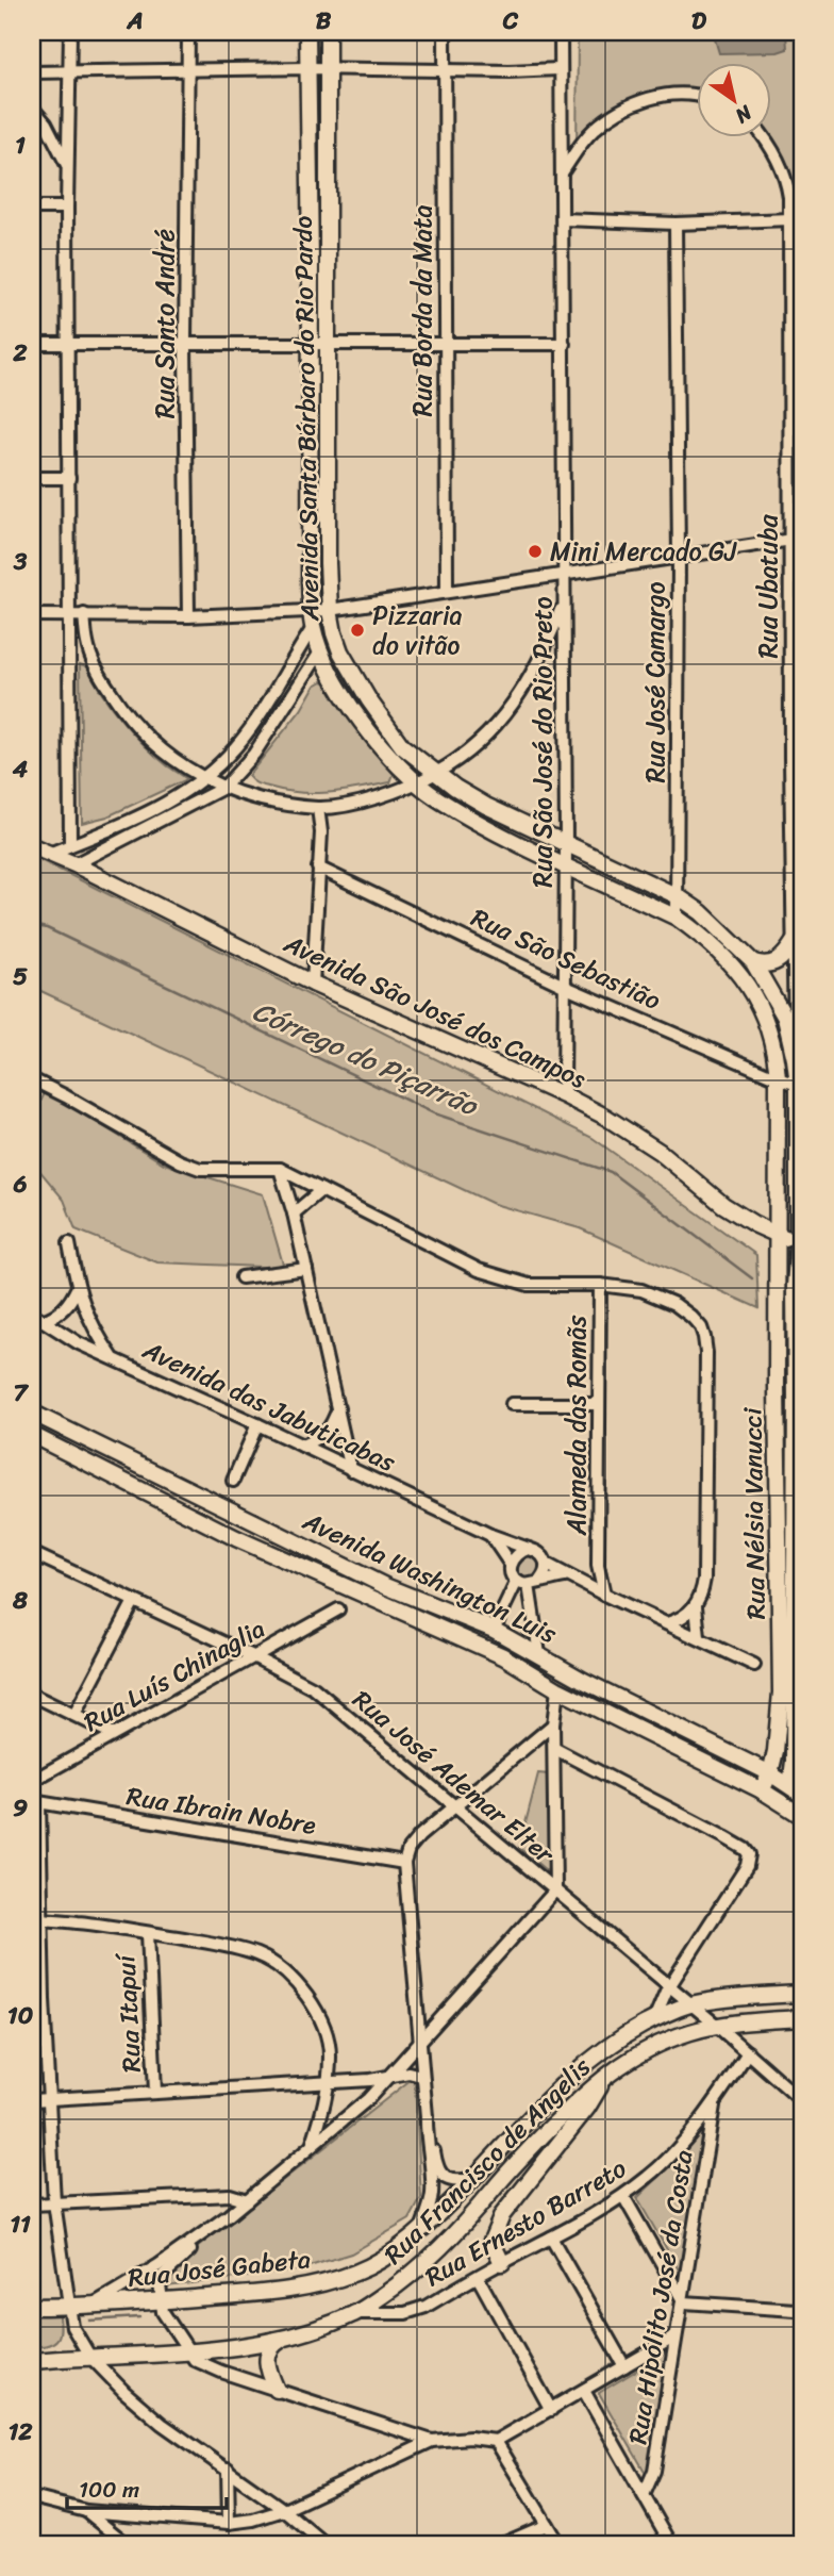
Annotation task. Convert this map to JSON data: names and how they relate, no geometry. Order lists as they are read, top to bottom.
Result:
{
  "streets": {
    "main road": [
      "Avenida Santa Bárbaro do Rio Pardo",
      "Avenida São José dos Campos",
      "Rua Nélsia Vanucci",
      "Avenida Washington Luis",
      "Rua Francisco de Angelis",
      "Rua José Gabeta"
    ],
    "street": [
      "Rua Borda da Mata",
      "Rua Santo André",
      "Rua Ubatuba",
      "Rua José Camargo",
      "Rua São José do Rio Preto",
      "Rua São Sebastião",
      "Avenida das Jabuticabas",
      "Alameda das Romãs",
      "Rua Luís Chinaglia",
      "Rua José Ademar Elter",
      "Rua Ibrain Nobre",
      "Rua Itapuí",
      "Rua Ernesto Barreto",
      "Rua Hipólito José da Costa"
    ]
  },
  "crossings": [
    ["Avenida Santa Bárbaro do Rio Pardo", "Rua Ubatuba"],
    ["Avenida Santa Bárbaro do Rio Pardo", "Rua José Camargo"],
    ["Avenida Santa Bárbaro do Rio Pardo", "Rua São José do Rio Preto"],
    ["Avenida Santa Bárbaro do Rio Pardo", "Rua São Sebastião"],
    ["Avenida Santa Bárbaro do Rio Pardo", "Avenida São José dos Campos"],
    ["Avenida Santa Bárbaro do Rio Pardo", "Rua Nélsia Vanucci"],
    ["Rua São José do Rio Preto", "Rua São Sebastião"],
    ["Rua São José do Rio Preto", "Avenida São José dos Campos"],
    ["Avenida São José dos Campos", "Rua Nélsia Vanucci"],
    ["Rua Nélsia Vanucci", "Avenida Washington Luis"],
    ["Rua Luís Chinaglia", "Rua José Ademar Elter"],
    ["Rua José Ademar Elter", "Rua Francisco de Angelis"],
    ["Rua José Ademar Elter", "Rua Ernesto Barreto"],
    ["Rua José Ademar Elter", "Rua José Gabeta"],
    ["Rua Francisco de Angelis", "Rua Ernesto Barreto"],
    ["Rua Ernesto Barreto", "Rua Hipólito José da Costa"]
  ],
  "water": ["Córrego do Piçarrão"],
  "places": ["Mini Mercado GJ", "Pizzaria do vitão"],
  "scale_bar": "100 m",
  "north": "bottom right",
  "grid": {
    "columns": [
      "A",
      "B",
      "C",
      "D"
    ],
    "rows": [
      "1",
      "2",
      "3",
      "4",
      "5",
      "6",
      "7",
      "8",
      "9",
      "10",
      "11",
      "12"
    ]
  }
}
